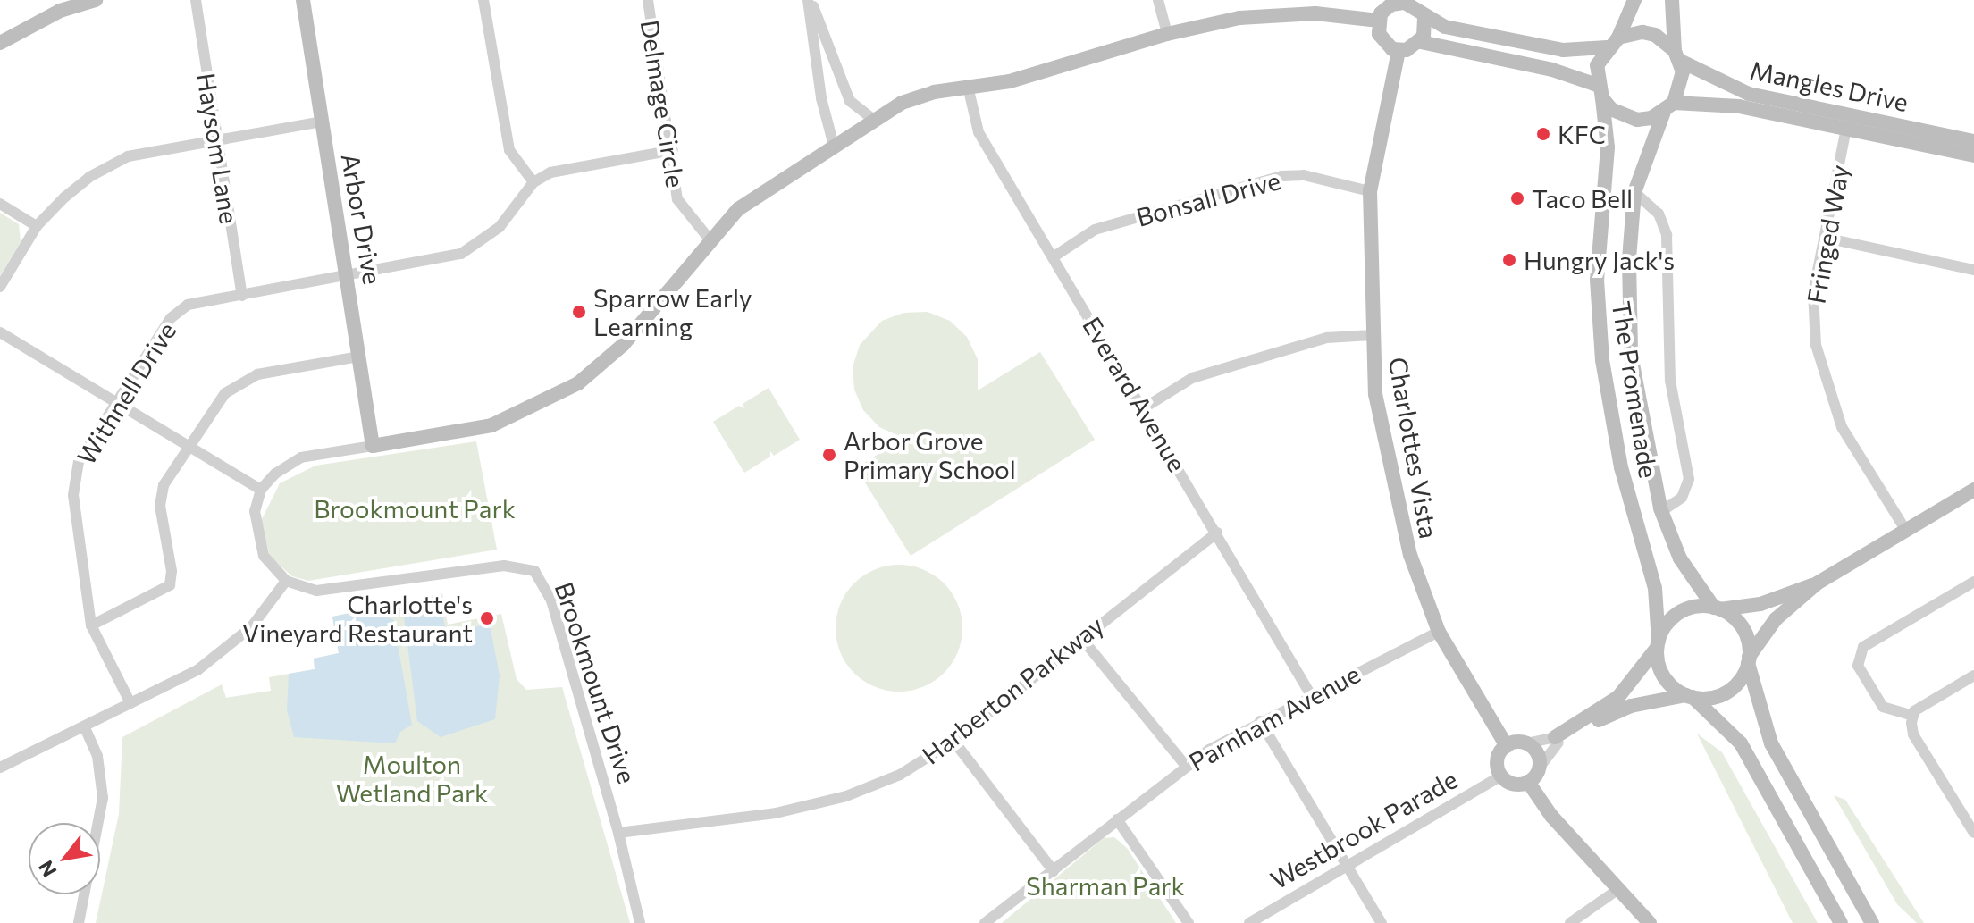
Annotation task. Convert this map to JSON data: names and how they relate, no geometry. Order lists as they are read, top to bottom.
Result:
{
  "streets": {
    "street": [
      "Mangles Drive",
      "Delmage Circle",
      "Haysom Lane",
      "Bonsall Drive",
      "Arbor Drive",
      "Fringed Way",
      "The Promenade",
      "Withnell Drive",
      "Everard Avenue",
      "Charlottes Vista",
      "Brookmount Drive",
      "Harberton Parkway",
      "Parnham Avenue",
      "Westbrook Parade"
    ]
  },
  "crossings": [
    ["Mangles Drive", "Fringed Way"],
    ["Mangles Drive", "The Promenade"],
    ["Delmage Circle", "Withnell Drive"],
    ["Haysom Lane", "Withnell Drive"],
    ["Bonsall Drive", "Everard Avenue"],
    ["Bonsall Drive", "Charlottes Vista"],
    ["Arbor Drive", "Withnell Drive"],
    ["Everard Avenue", "Harberton Parkway"],
    ["Everard Avenue", "Parnham Avenue"],
    ["Charlottes Vista", "Parnham Avenue"],
    ["Charlottes Vista", "Westbrook Parade"],
    ["Brookmount Drive", "Harberton Parkway"]
  ],
  "parks": ["Brookmount Park", "Moulton Wetland Park", "Sharman Park"],
  "places": [
    "KFC",
    "Taco Bell",
    "Hungry Jack's",
    "Sparrow Early Learning",
    "Arbor Grove Primary School",
    "Charlotte's Vineyard Restaurant"
  ],
  "north": "bottom left"
}
